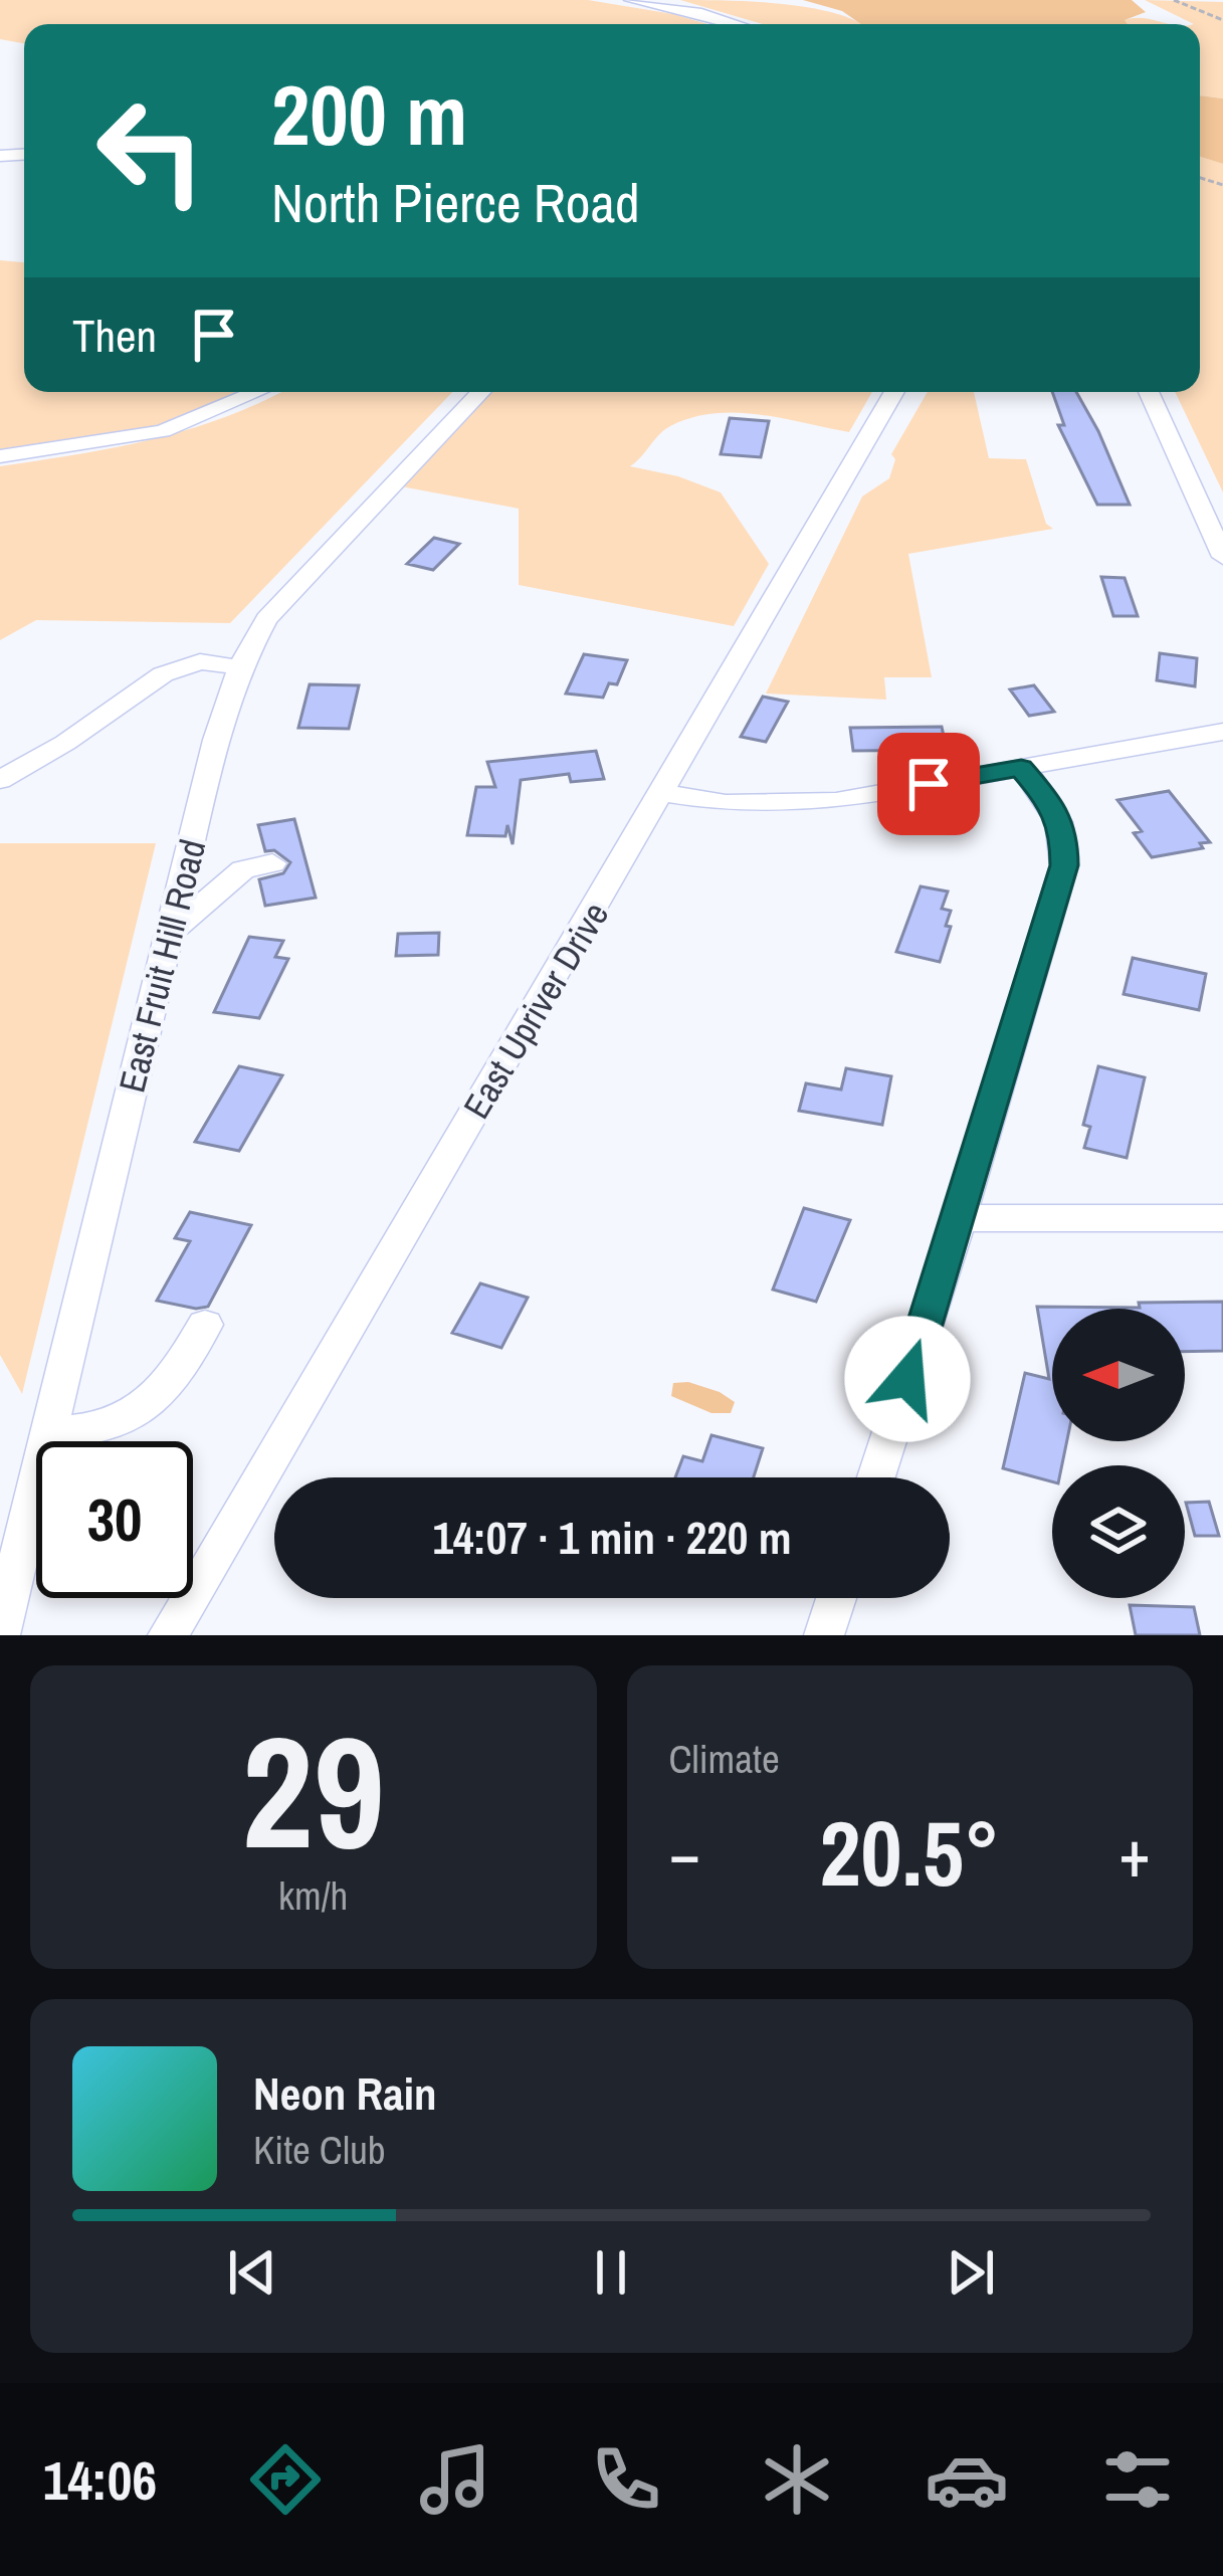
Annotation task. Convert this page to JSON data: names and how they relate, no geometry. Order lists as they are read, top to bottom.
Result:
{
  "streets": {
    "street": ["East Fruit Hill Road", "East Upriver Drive"]
  },
  "north": "left",
  "page": {
    "turn": ["200 m", "North Pierce Road"],
    "then": "Then",
    "limit": "30",
    "trip": "14:07 · 1 min · 220 m",
    "tile": [
      ["29", "km/h"],
      "Climate"
    ],
    "heat": ["−", "20.5°", "+"],
    "song": ["Neon Rain", "Kite Club"],
    "tabs": "14:06"
  }
}
